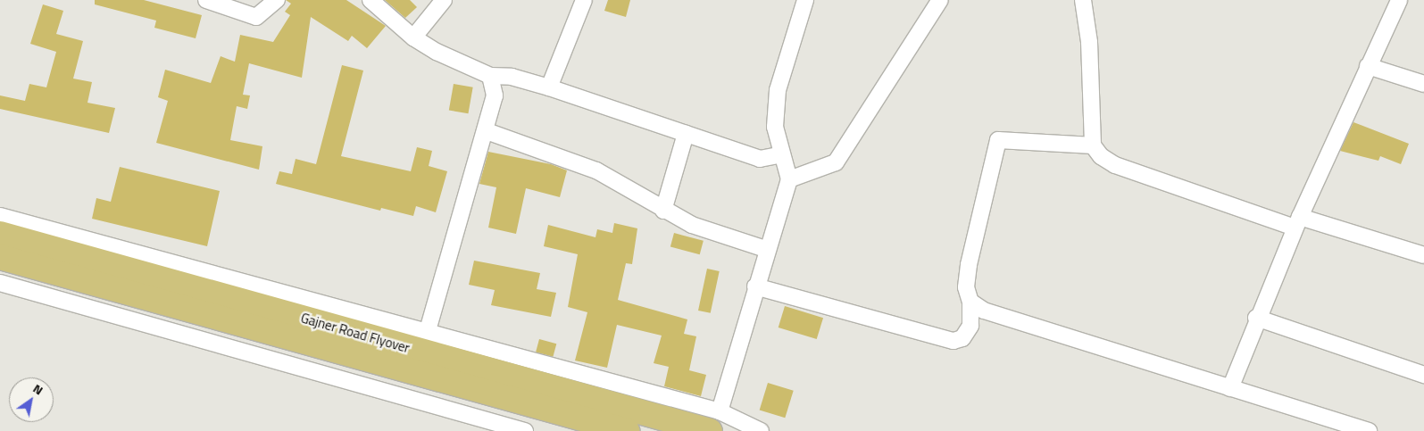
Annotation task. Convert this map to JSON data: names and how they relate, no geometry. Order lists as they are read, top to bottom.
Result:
{
  "streets": {
    "main road": ["Gajner Road Flyover"]
  },
  "north": "top right"
}
